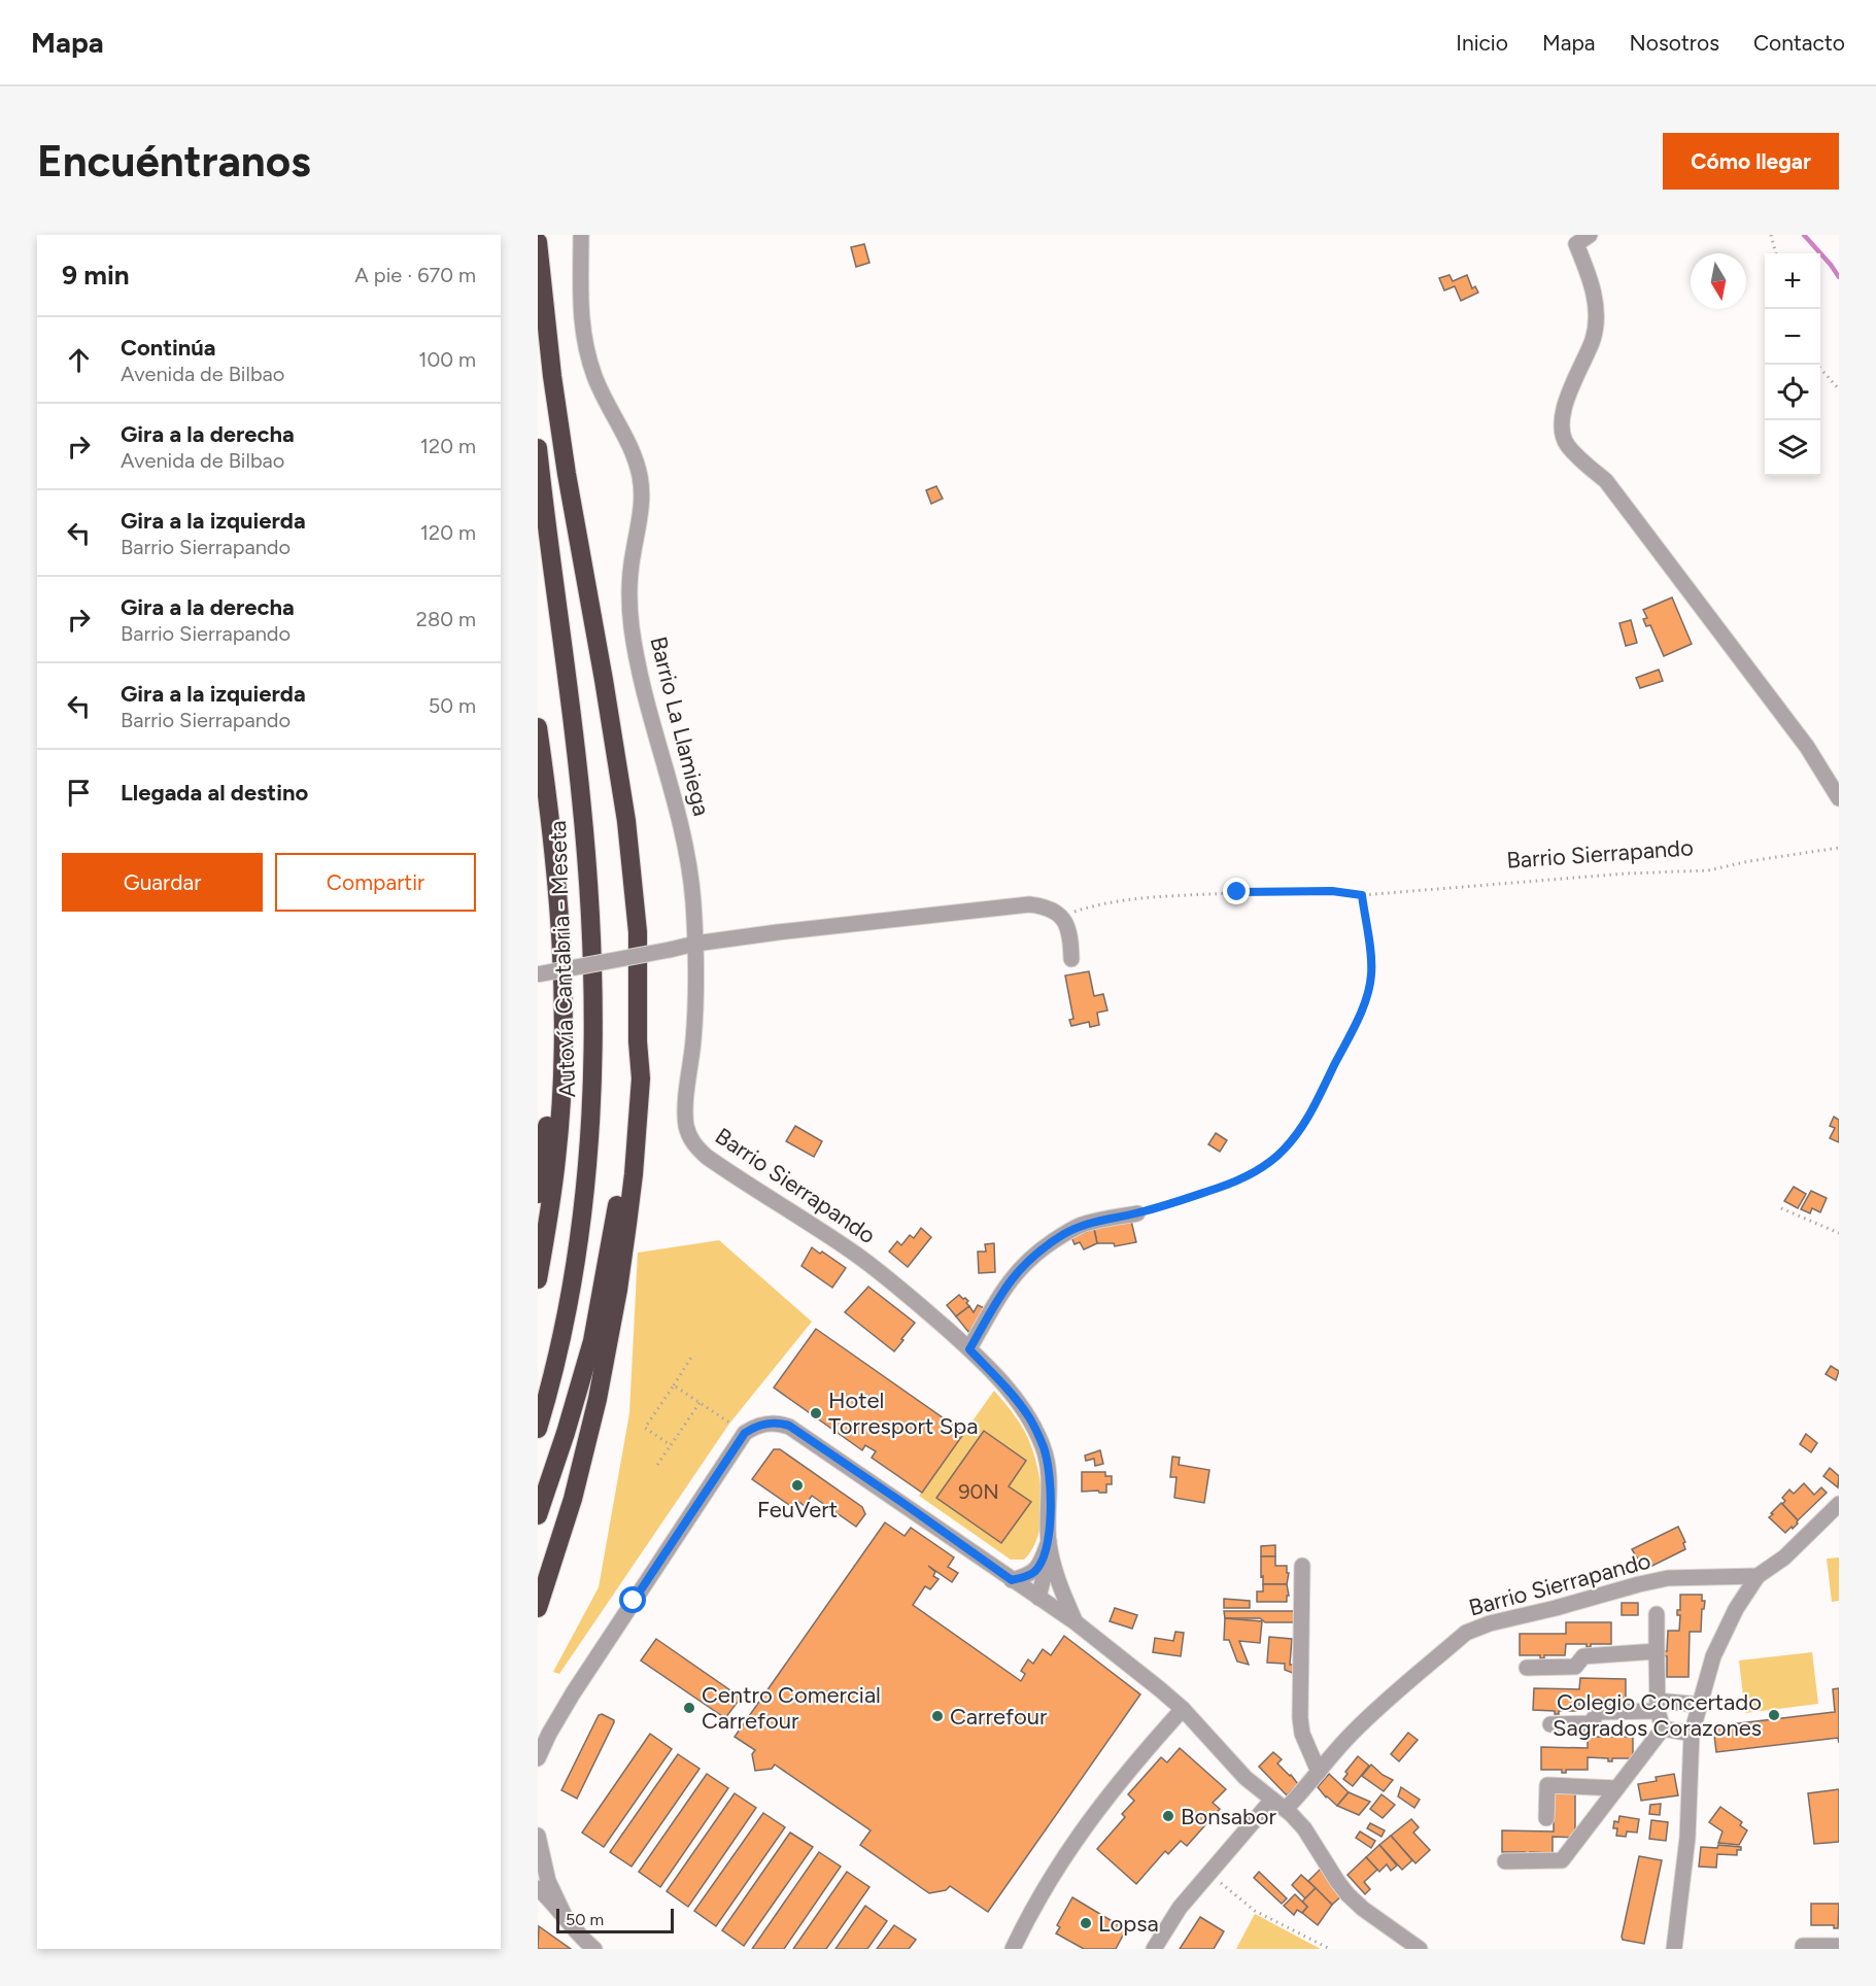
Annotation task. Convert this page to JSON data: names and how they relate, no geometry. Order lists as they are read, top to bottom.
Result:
{
  "streets": {
    "highway": ["Autovía Cantabria - Meseta"],
    "street": ["Barrio La Llamiega", "Barrio Sierrapando"]
  },
  "crossings": [
    ["Barrio La Llamiega", "Barrio Sierrapando"]
  ],
  "places": [
    "Hotel Torresport Spa",
    "FeuVert",
    "Centro Comercial Carrefour",
    "Colegio Concertado Sagrados Corazones",
    "Carrefour",
    "Bonsabor",
    "Lopsa"
  ],
  "house_numbers": ["90N"],
  "scale_bar": "50 m",
  "north": "bottom",
  "page": {
    "header": "Mapa",
    "nav": [
      "Inicio",
      "Mapa",
      "Nosotros",
      "Contacto"
    ],
    "buttons": [
      "Cómo llegar",
      ["Guardar", "Compartir"]
    ],
    "title": "Encuéntranos",
    "heading": ["9 min", "A pie · 670 m"],
    "map_buttons": ["+", "−"],
    "list": [
      ["Continúa", "Avenida de Bilbao", "100 m"],
      ["Gira a la derecha", "Avenida de Bilbao", "120 m"],
      ["Gira a la izquierda", "Barrio Sierrapando", "120 m"],
      ["Gira a la derecha", "Barrio Sierrapando", "280 m"],
      ["Gira a la izquierda", "Barrio Sierrapando", "50 m"],
      "Llegada al destino"
    ],
    "scale": "50 m"
  }
}
